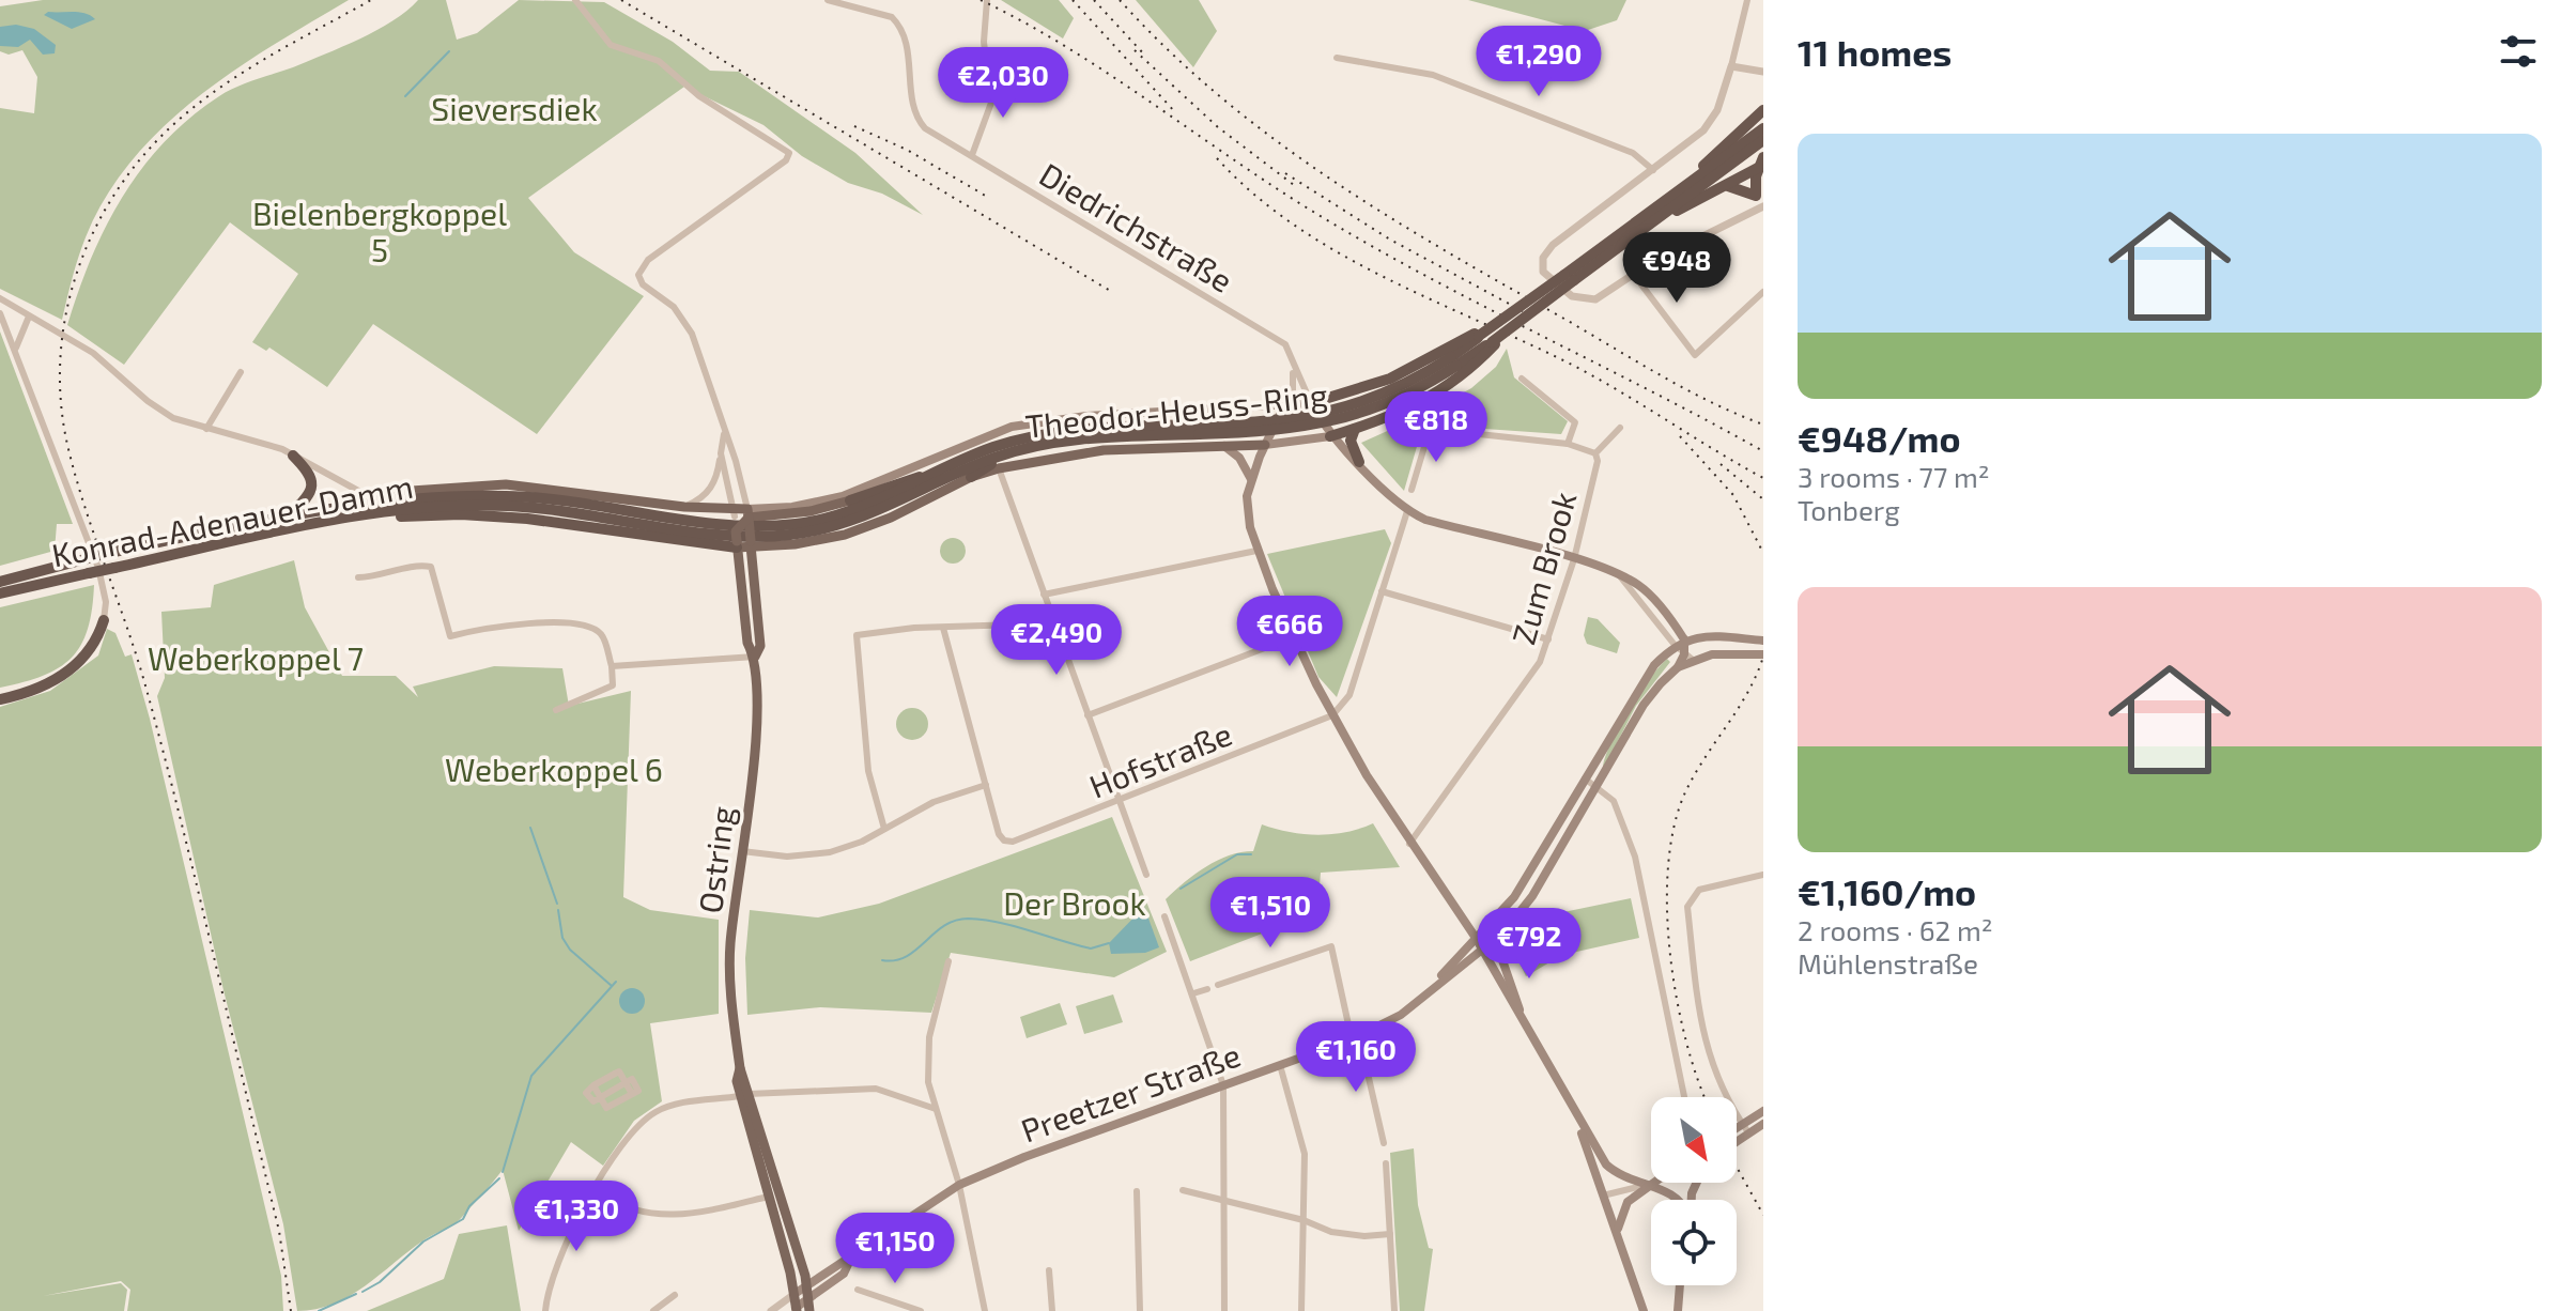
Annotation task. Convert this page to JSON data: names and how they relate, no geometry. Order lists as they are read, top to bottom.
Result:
{
  "streets": {
    "highway": ["Theodor-Heuss-Ring", "Konrad-Adenauer-Damm"],
    "main road": ["Ostring", "Preetzer Straße"],
    "street": ["Diedrichstraße", "Zum Brook", "Hofstraße"]
  },
  "crossings": [
    ["Diedrichstraße", "Theodor-Heuss-Ring"],
    ["Theodor-Heuss-Ring", "Konrad-Adenauer-Damm"],
    ["Theodor-Heuss-Ring", "Ostring"],
    ["Konrad-Adenauer-Damm", "Ostring"],
    ["Ostring", "Preetzer Straße"]
  ],
  "parks": [
    "Sieversdiek",
    "Bielenbergkoppel 5",
    "Weberkoppel 7",
    "Weberkoppel 6",
    "Der Brook"
  ],
  "north": "bottom right",
  "page": {
    "heading": "11 homes",
    "price": [
      "€1,290",
      "€2,030",
      "€948",
      "€818",
      "€666",
      "€2,490",
      "€1,510",
      "€792",
      "€1,160",
      "€1,330",
      "€1,150"
    ],
    "list": [
      {
        "name": "€948/mo",
        "note": "3 rooms · 77 m² · Tonberg"
      },
      {
        "name": "€1,160/mo",
        "note": "2 rooms · 62 m² · Mühlenstraße"
      }
    ]
  }
}
